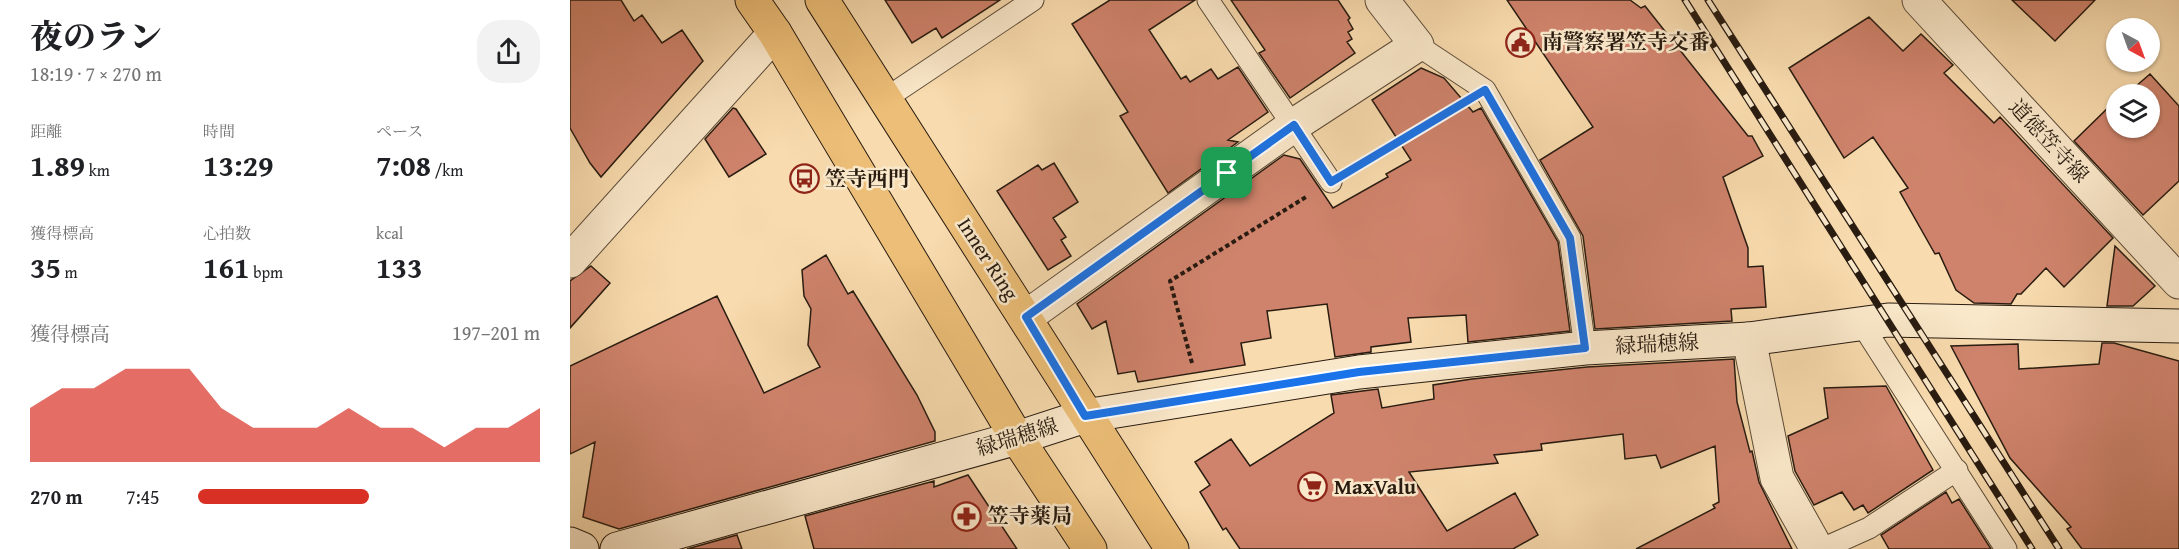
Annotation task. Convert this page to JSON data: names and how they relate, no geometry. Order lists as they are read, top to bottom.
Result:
{
  "streets": {
    "main road": ["道徳笠寺線", "Inner Ring", "緑瑞穂線"]
  },
  "crossings": [
    ["Inner Ring", "緑瑞穂線"]
  ],
  "places": {
    "public building": ["南警察署笠寺交番"],
    "bus stop": ["笠寺西門"],
    "supermarket": ["MaxValu"],
    "pharmacy": ["笠寺薬局"]
  },
  "north": "bottom right",
  "page": {
    "heading": ["夜のラン", "18:19 · 7 × 270 m"],
    "stats": [
      ["距離", "1.89 km"],
      ["時間", "13:29"],
      ["ペース", "7:08 /km"],
      ["獲得標高", "35 m"],
      ["心拍数", "161 bpm"],
      ["kcal", "133"]
    ],
    "chart": ["獲得標高", "197–201 m"],
    "list": [
      {
        "name": "270 m",
        "note": "7:45"
      }
    ]
  }
}
